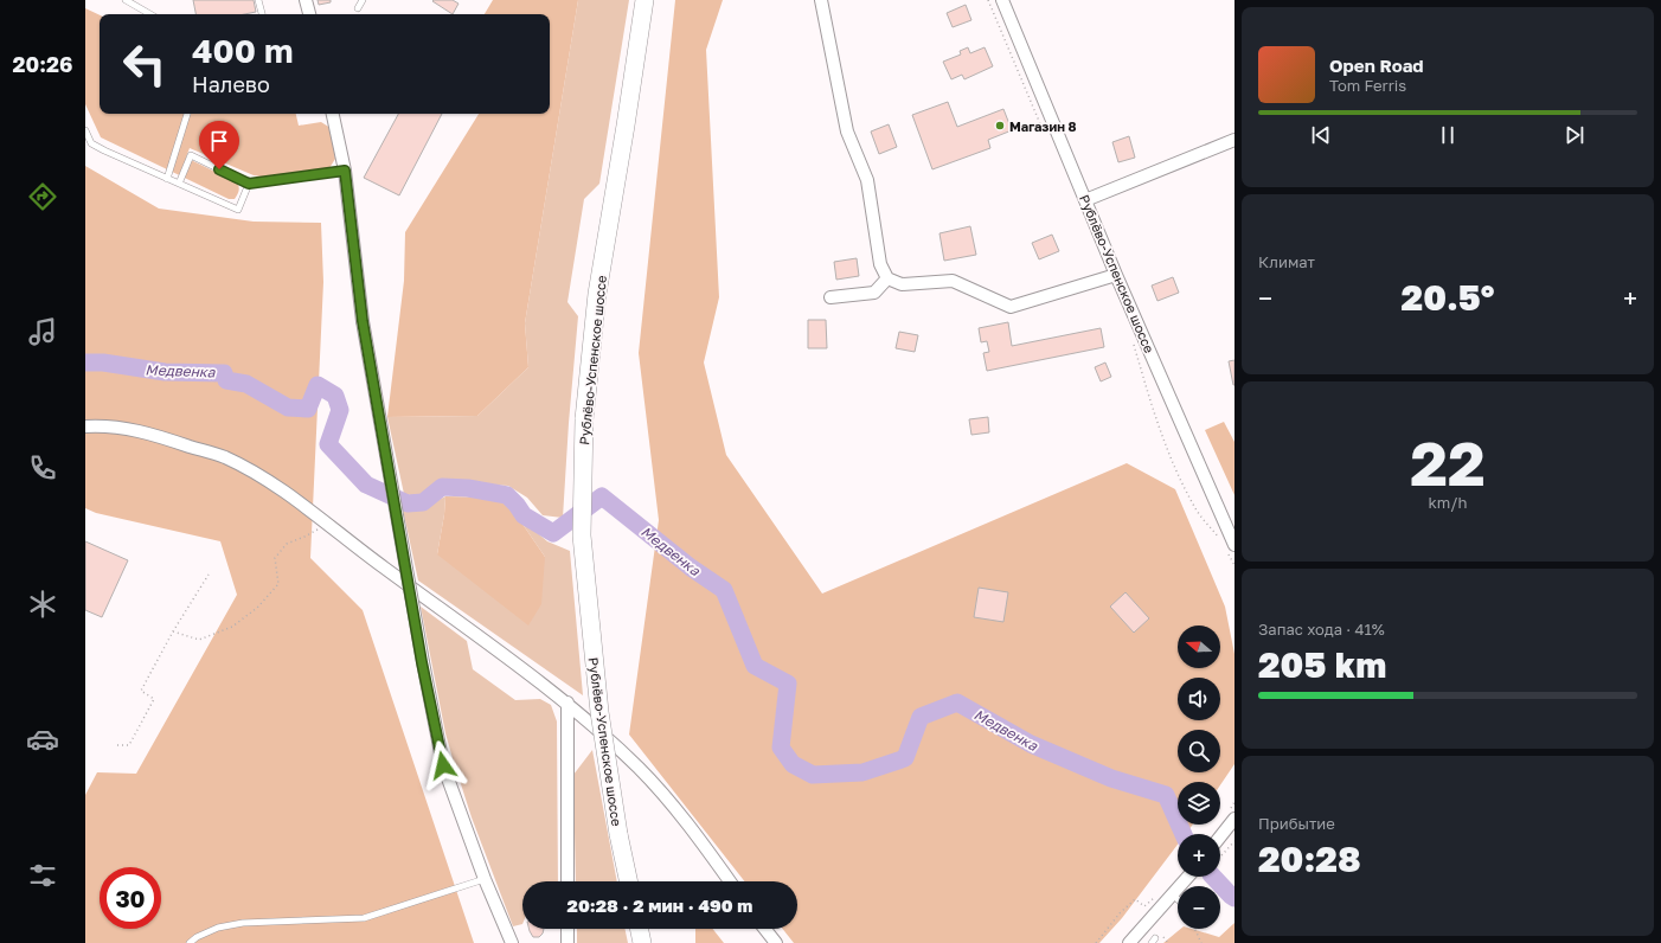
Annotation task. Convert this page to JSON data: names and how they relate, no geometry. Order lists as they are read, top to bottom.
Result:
{
  "streets": {
    "main road": ["Рублёво-Успенское шоссе"]
  },
  "water": ["Медвенка"],
  "places": ["Магазин 8"],
  "north": "left",
  "page": {
    "tabs": "20:26",
    "turn": ["400 m", "Налево"],
    "song": ["Open Road", "Tom Ferris"],
    "tile": [
      "Климат",
      ["22", "km/h"],
      ["Запас хода · 41%", "205 km"],
      ["Прибытие", "20:28"]
    ],
    "heat": ["−", "20.5°", "+"],
    "map_buttons": ["+", "−"],
    "limit": "30",
    "trip": "20:28 · 2 мин · 490 m"
  }
}
